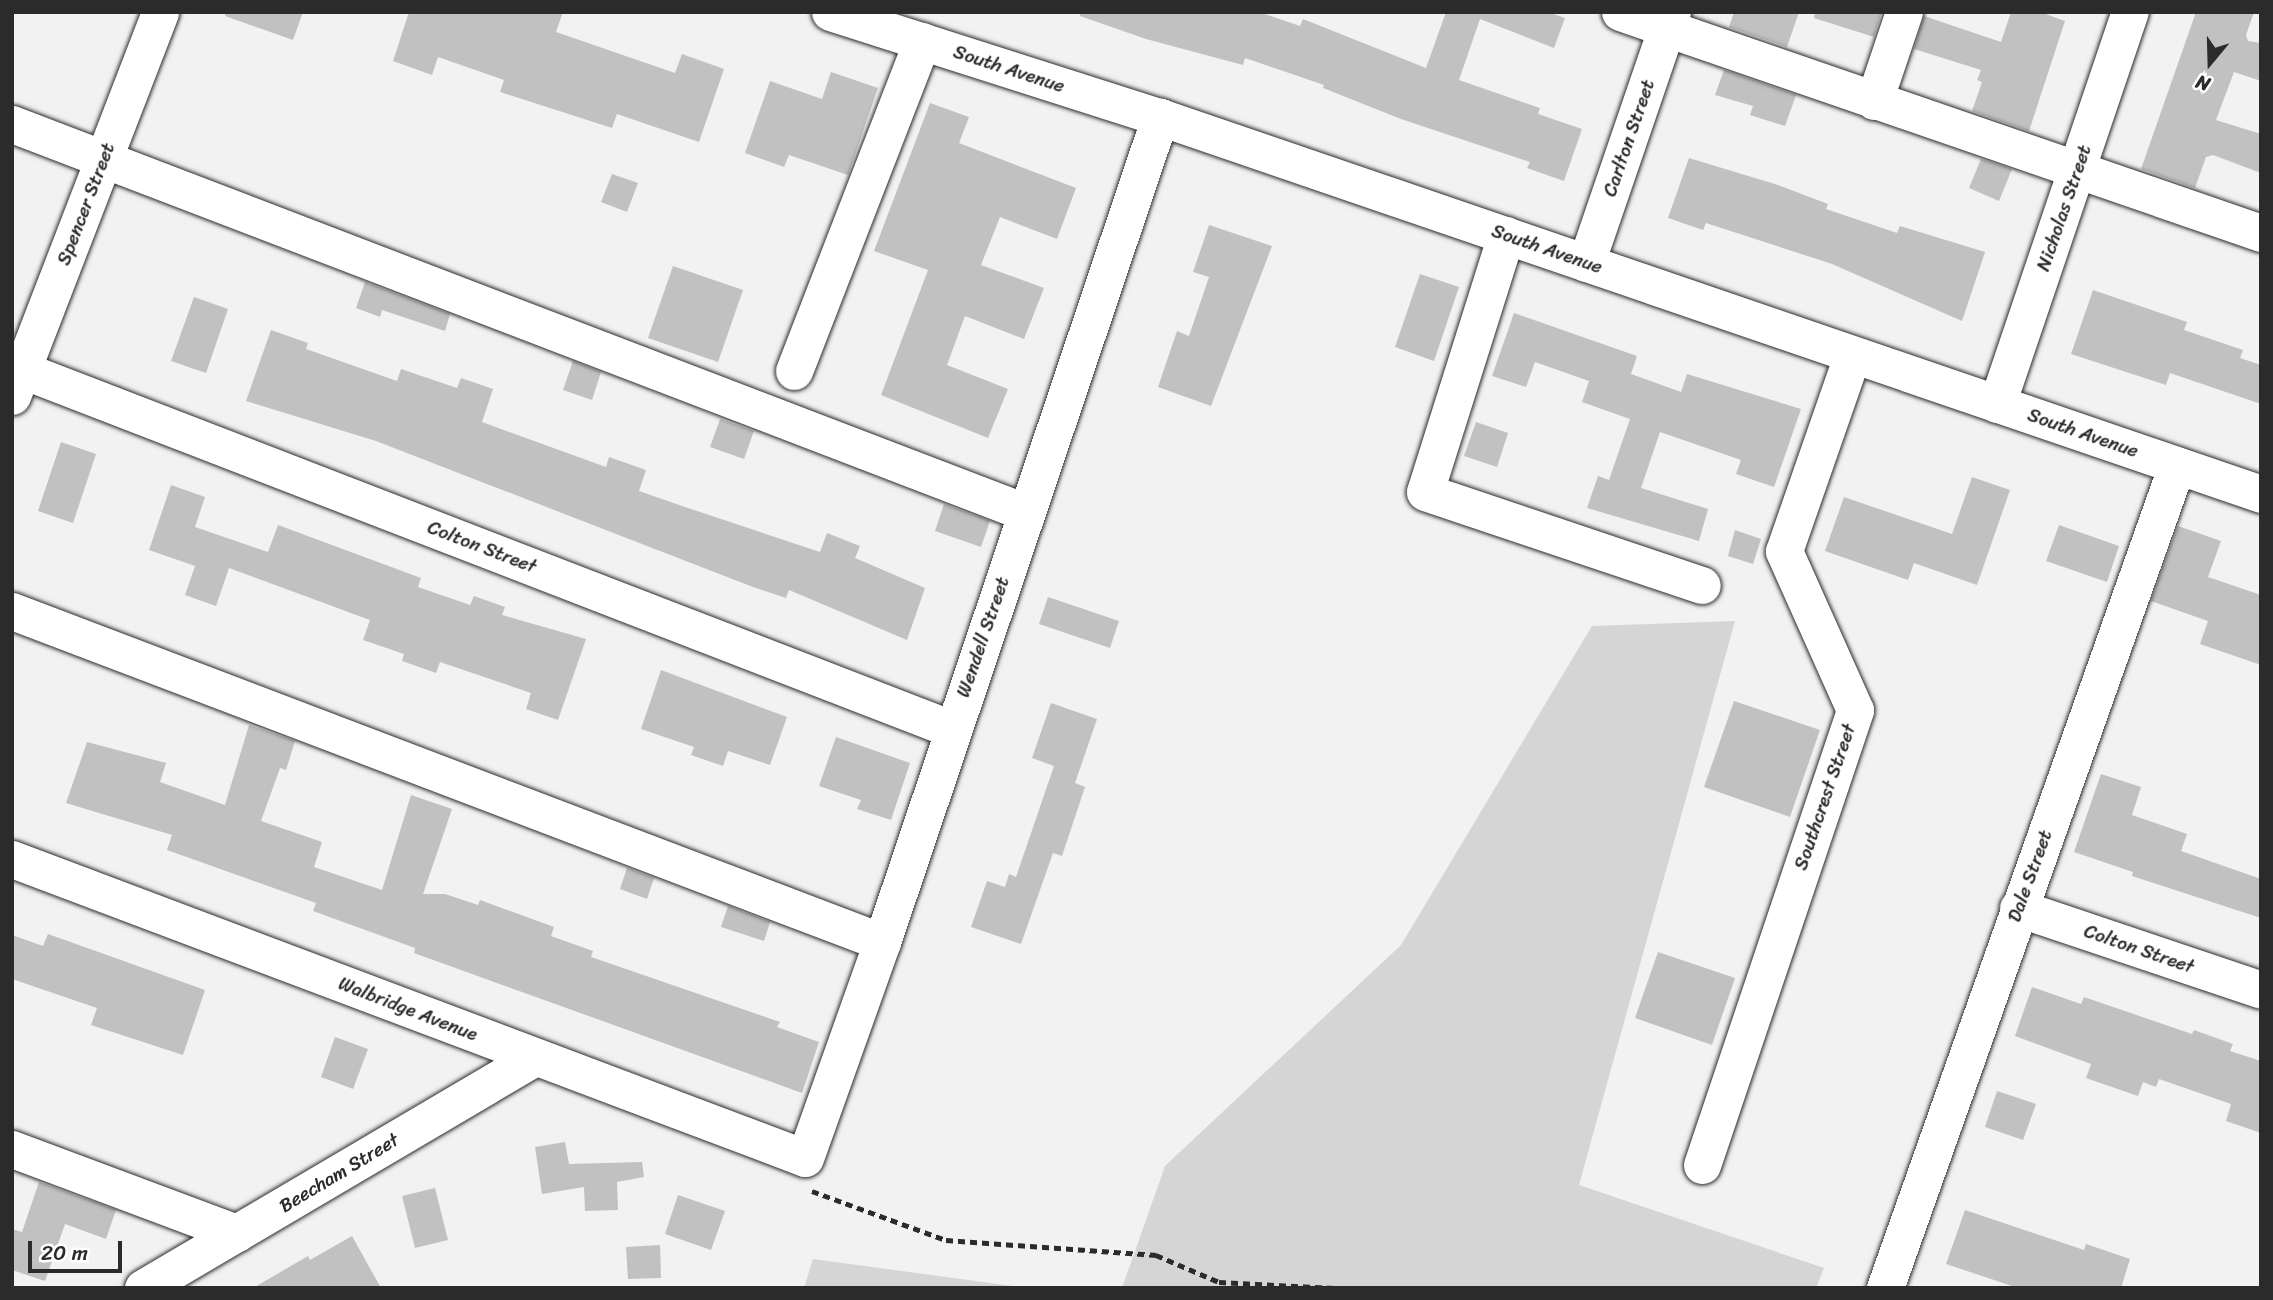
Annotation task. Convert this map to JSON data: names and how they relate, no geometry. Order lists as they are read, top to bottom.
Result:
{
  "streets": {
    "street": [
      "South Avenue",
      "Carlton Street",
      "Spencer Street",
      "Nicholas Street",
      "Colton Street",
      "Wendell Street",
      "Southcrest Street",
      "Dale Street",
      "Walbridge Avenue",
      "Beecham Street"
    ]
  },
  "crossings": [
    ["South Avenue", "Carlton Street"],
    ["South Avenue", "Nicholas Street"],
    ["South Avenue", "Wendell Street"],
    ["South Avenue", "Southcrest Street"],
    ["South Avenue", "Dale Street"],
    ["Spencer Street", "Colton Street"],
    ["Colton Street", "Wendell Street"],
    ["Colton Street", "Dale Street"],
    ["Wendell Street", "Walbridge Avenue"],
    ["Walbridge Avenue", "Beecham Street"]
  ],
  "scale_bar": "20 m",
  "north": "bottom"
}
